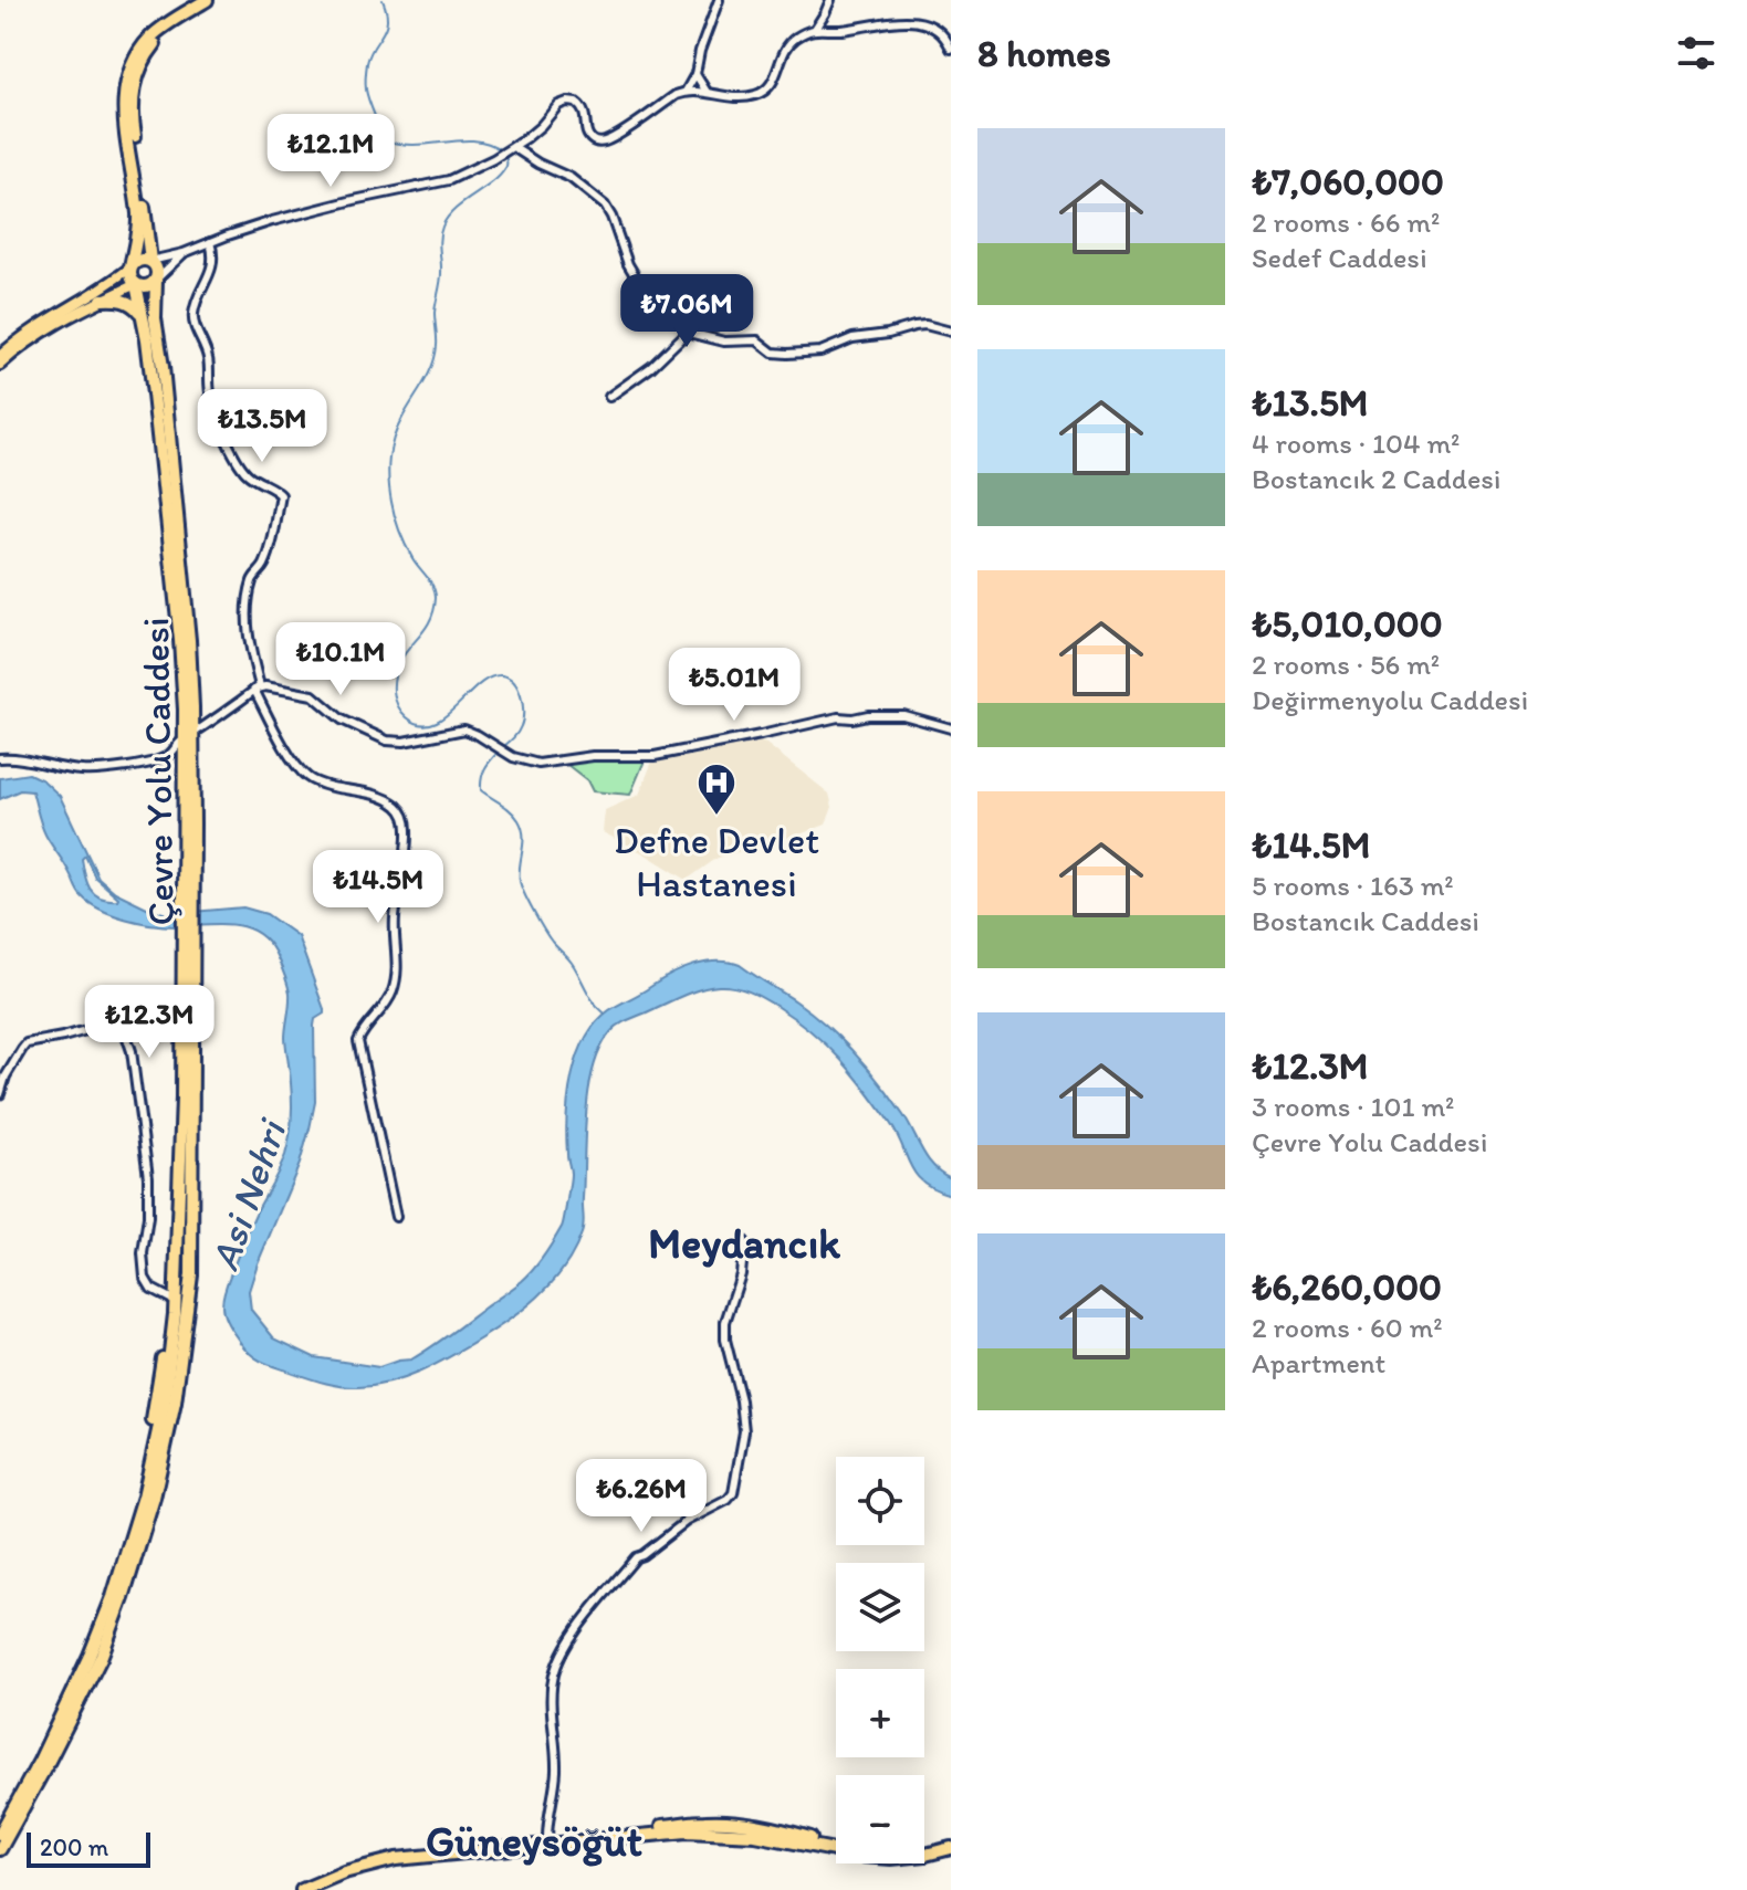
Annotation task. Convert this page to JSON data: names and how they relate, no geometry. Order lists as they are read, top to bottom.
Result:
{
  "streets": {
    "highway": ["Çevre Yolu Caddesi"]
  },
  "districts": ["Meydancık", "Güneysöğüt"],
  "water": ["Asi Nehri"],
  "places": {
    "hospital": ["Defne Devlet Hastanesi"]
  },
  "scale_bar": "200 m",
  "page": {
    "heading": "8 homes",
    "list": [
      {
        "name": "₺7,060,000",
        "note": "2 rooms · 66 m² · Sedef Caddesi"
      },
      {
        "name": "₺13.5M",
        "note": "4 rooms · 104 m² · Bostancık 2 Caddesi"
      },
      {
        "name": "₺5,010,000",
        "note": "2 rooms · 56 m² · Değirmenyolu Caddesi"
      },
      {
        "name": "₺14.5M",
        "note": "5 rooms · 163 m² · Bostancık Caddesi"
      },
      {
        "name": "₺12.3M",
        "note": "3 rooms · 101 m² · Çevre Yolu Caddesi"
      },
      {
        "name": "₺6,260,000",
        "note": "2 rooms · 60 m² · Apartment"
      }
    ],
    "price": [
      "₺12.1M",
      "₺7.06M",
      "₺13.5M",
      "₺10.1M",
      "₺5.01M",
      "₺14.5M",
      "₺12.3M",
      "₺6.26M"
    ],
    "map_buttons": ["+", "−"],
    "scale": "200 m"
  }
}
